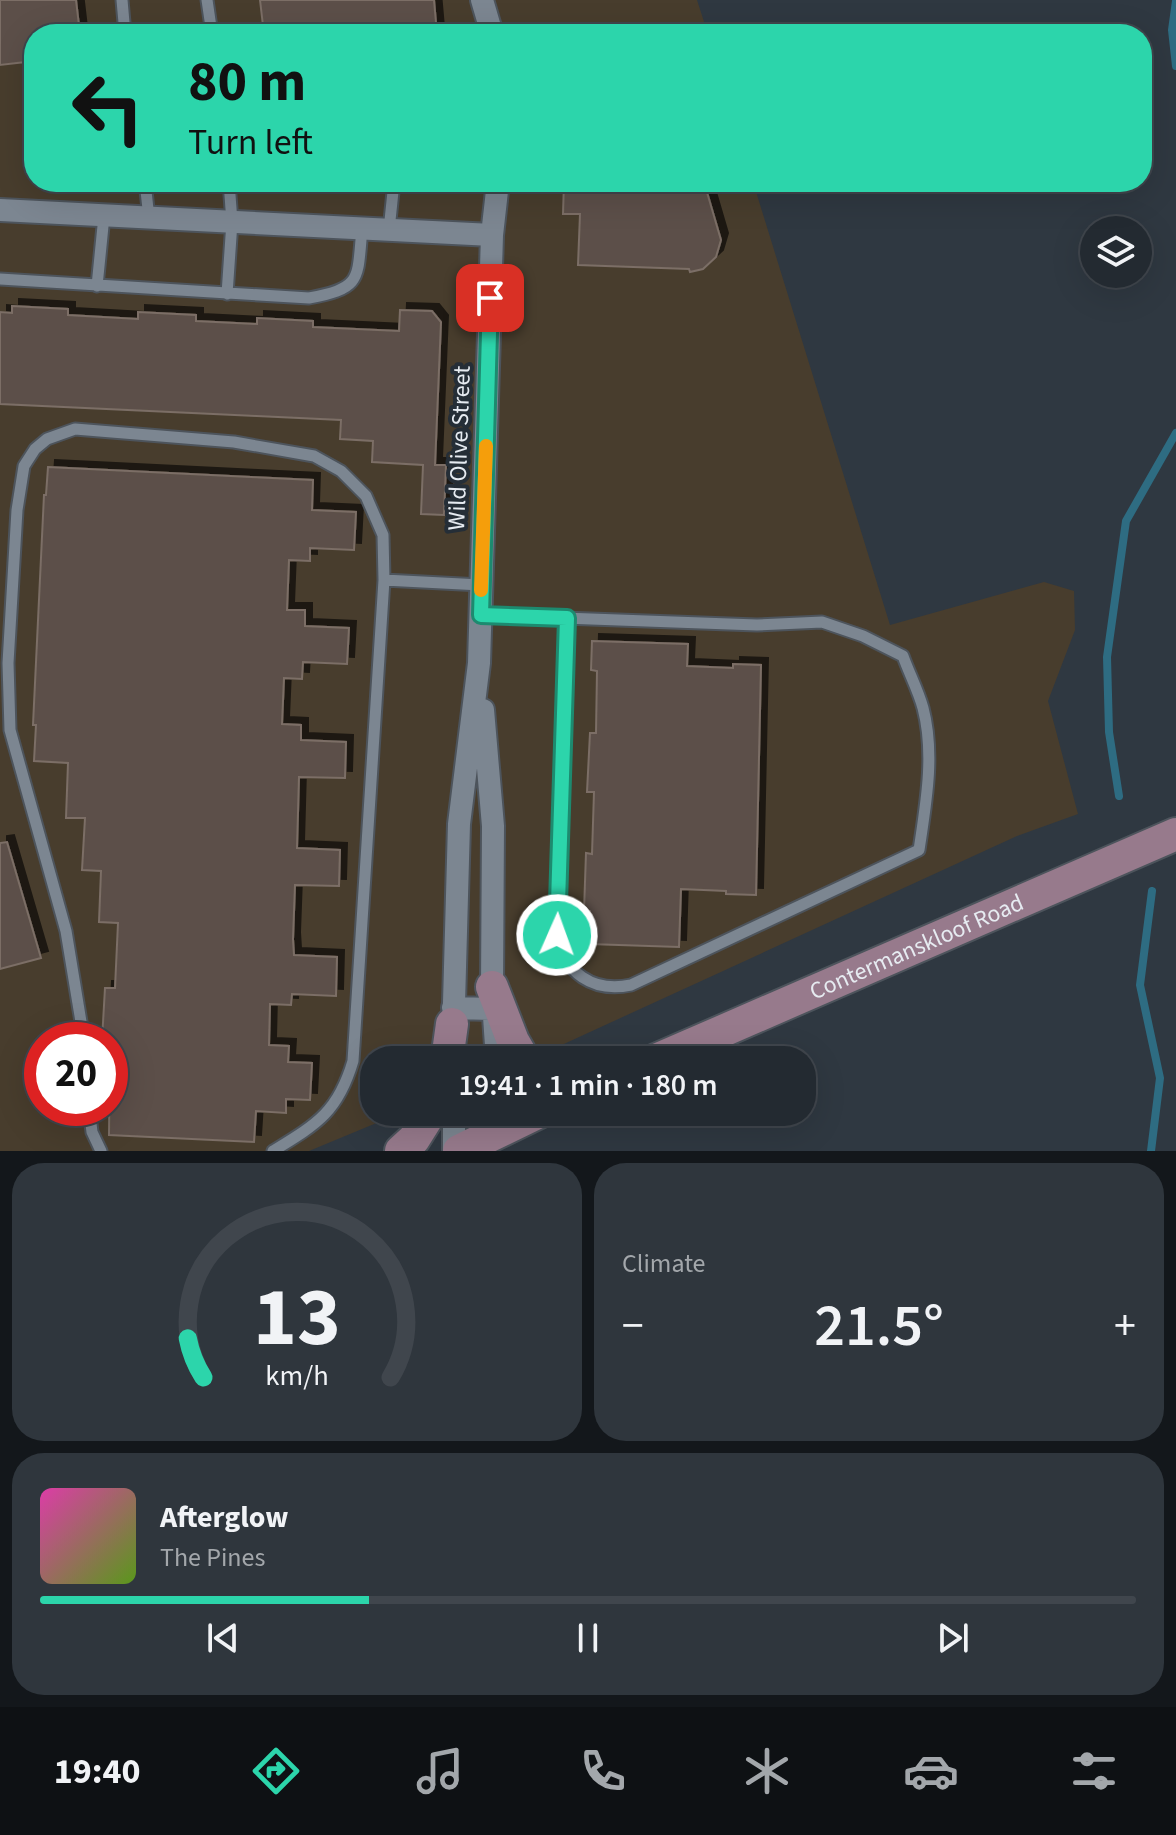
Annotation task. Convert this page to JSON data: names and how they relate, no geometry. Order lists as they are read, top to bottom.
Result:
{
  "streets": {
    "street": ["Wild Olive Street", "Contermanskloof Road"]
  },
  "page": {
    "turn": ["80 m", "Turn left"],
    "limit": "20",
    "trip": "19:41 · 1 min · 180 m",
    "tile": "Climate",
    "heat": ["−", "21.5°", "+"],
    "song": ["Afterglow", "The Pines"],
    "tabs": "19:40",
    "gauge": ["13", "km/h"]
  }
}
